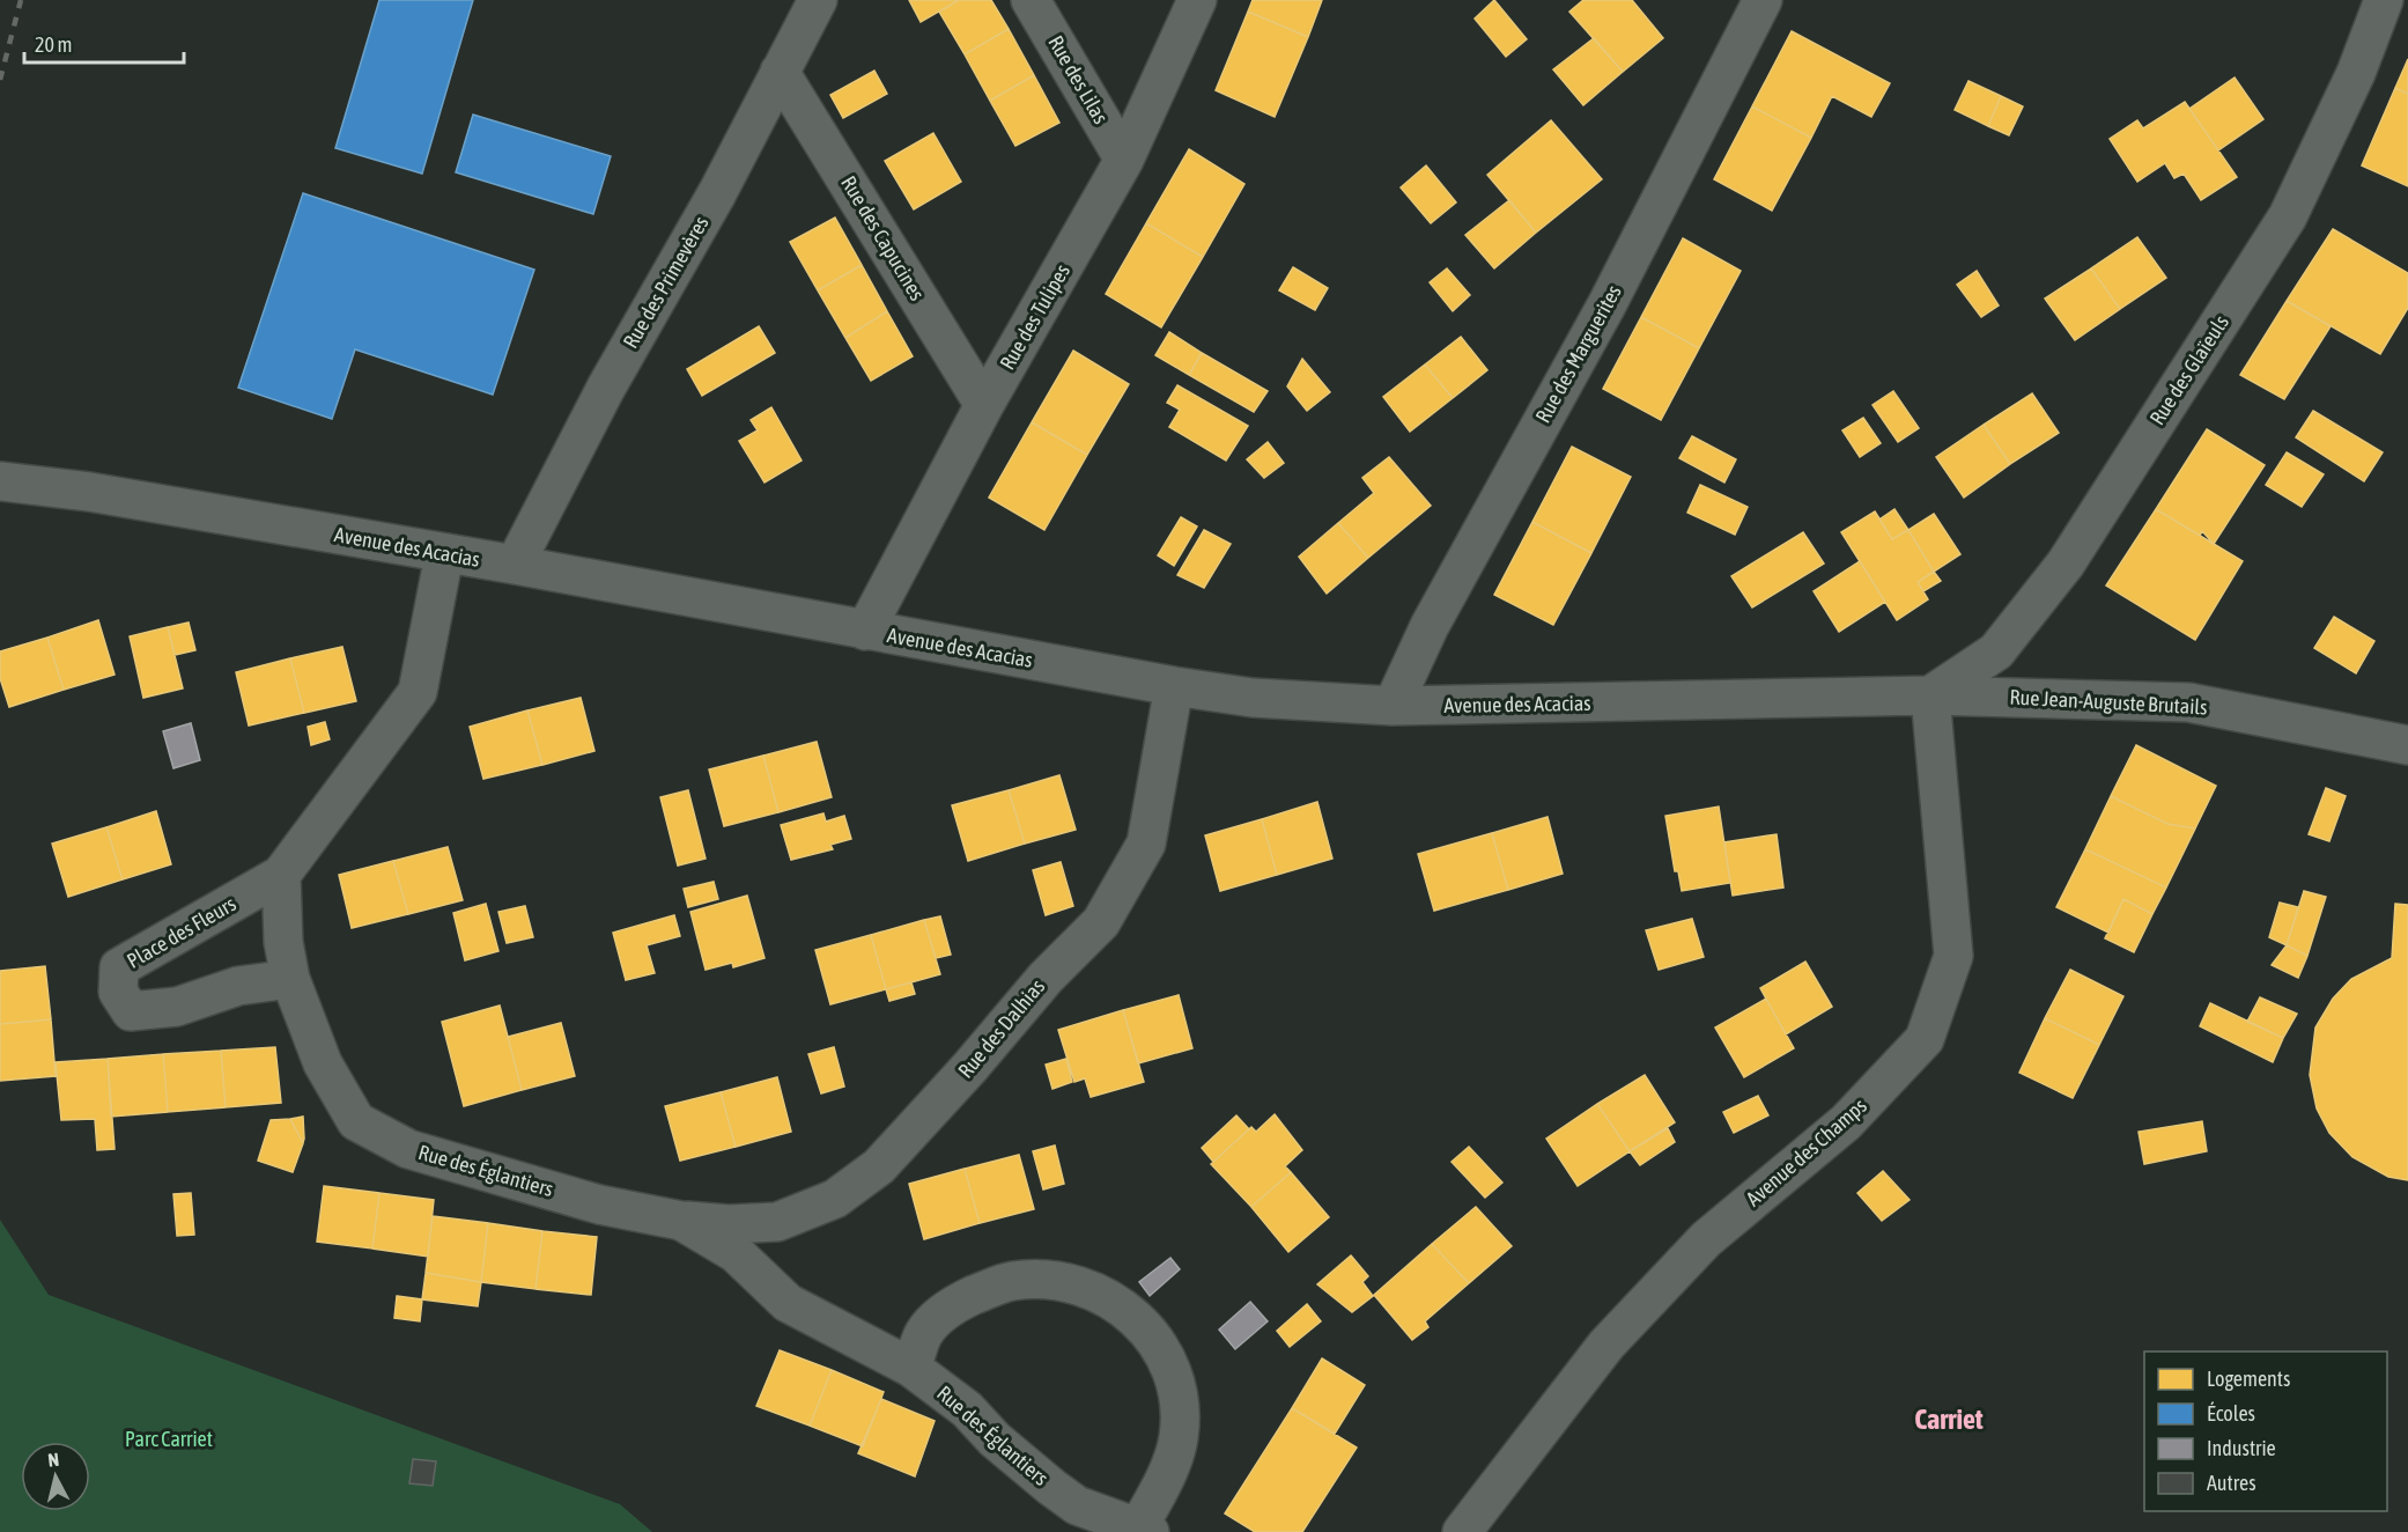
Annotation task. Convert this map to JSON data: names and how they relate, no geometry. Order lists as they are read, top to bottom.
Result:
{
  "streets": {
    "street": [
      "Rue des Lilas",
      "Rue des Capucines",
      "Rue des Primevères",
      "Rue des Tulipes",
      "Rue des Marguerites",
      "Rue des Glaïeuls",
      "Avenue des Acacias",
      "Rue Jean-Auguste Brutails",
      "Place des Fleurs",
      "Rue des Dalhias",
      "Avenue des Champs",
      "Rue des Églantiers"
    ]
  },
  "crossings": [
    ["Rue des Lilas", "Rue des Tulipes"],
    ["Rue des Capucines", "Rue des Primevères"],
    ["Rue des Capucines", "Rue des Tulipes"],
    ["Rue des Primevères", "Avenue des Acacias"],
    ["Rue des Tulipes", "Avenue des Acacias"],
    ["Rue des Marguerites", "Avenue des Acacias"],
    ["Rue des Glaïeuls", "Avenue des Acacias"],
    ["Rue des Glaïeuls", "Rue Jean-Auguste Brutails"],
    ["Rue des Glaïeuls", "Avenue des Champs"],
    ["Avenue des Acacias", "Rue Jean-Auguste Brutails"],
    ["Avenue des Acacias", "Rue des Dalhias"],
    ["Avenue des Acacias", "Avenue des Champs"],
    ["Rue Jean-Auguste Brutails", "Avenue des Champs"],
    ["Place des Fleurs", "Rue des Églantiers"],
    ["Rue des Dalhias", "Rue des Églantiers"]
  ],
  "districts": ["Carriet"],
  "parks": ["Parc Carriet"],
  "legend": [
    "Logements",
    "Écoles",
    "Industrie",
    "Autres"
  ],
  "scale_bar": "20 m",
  "north": "top"
}
